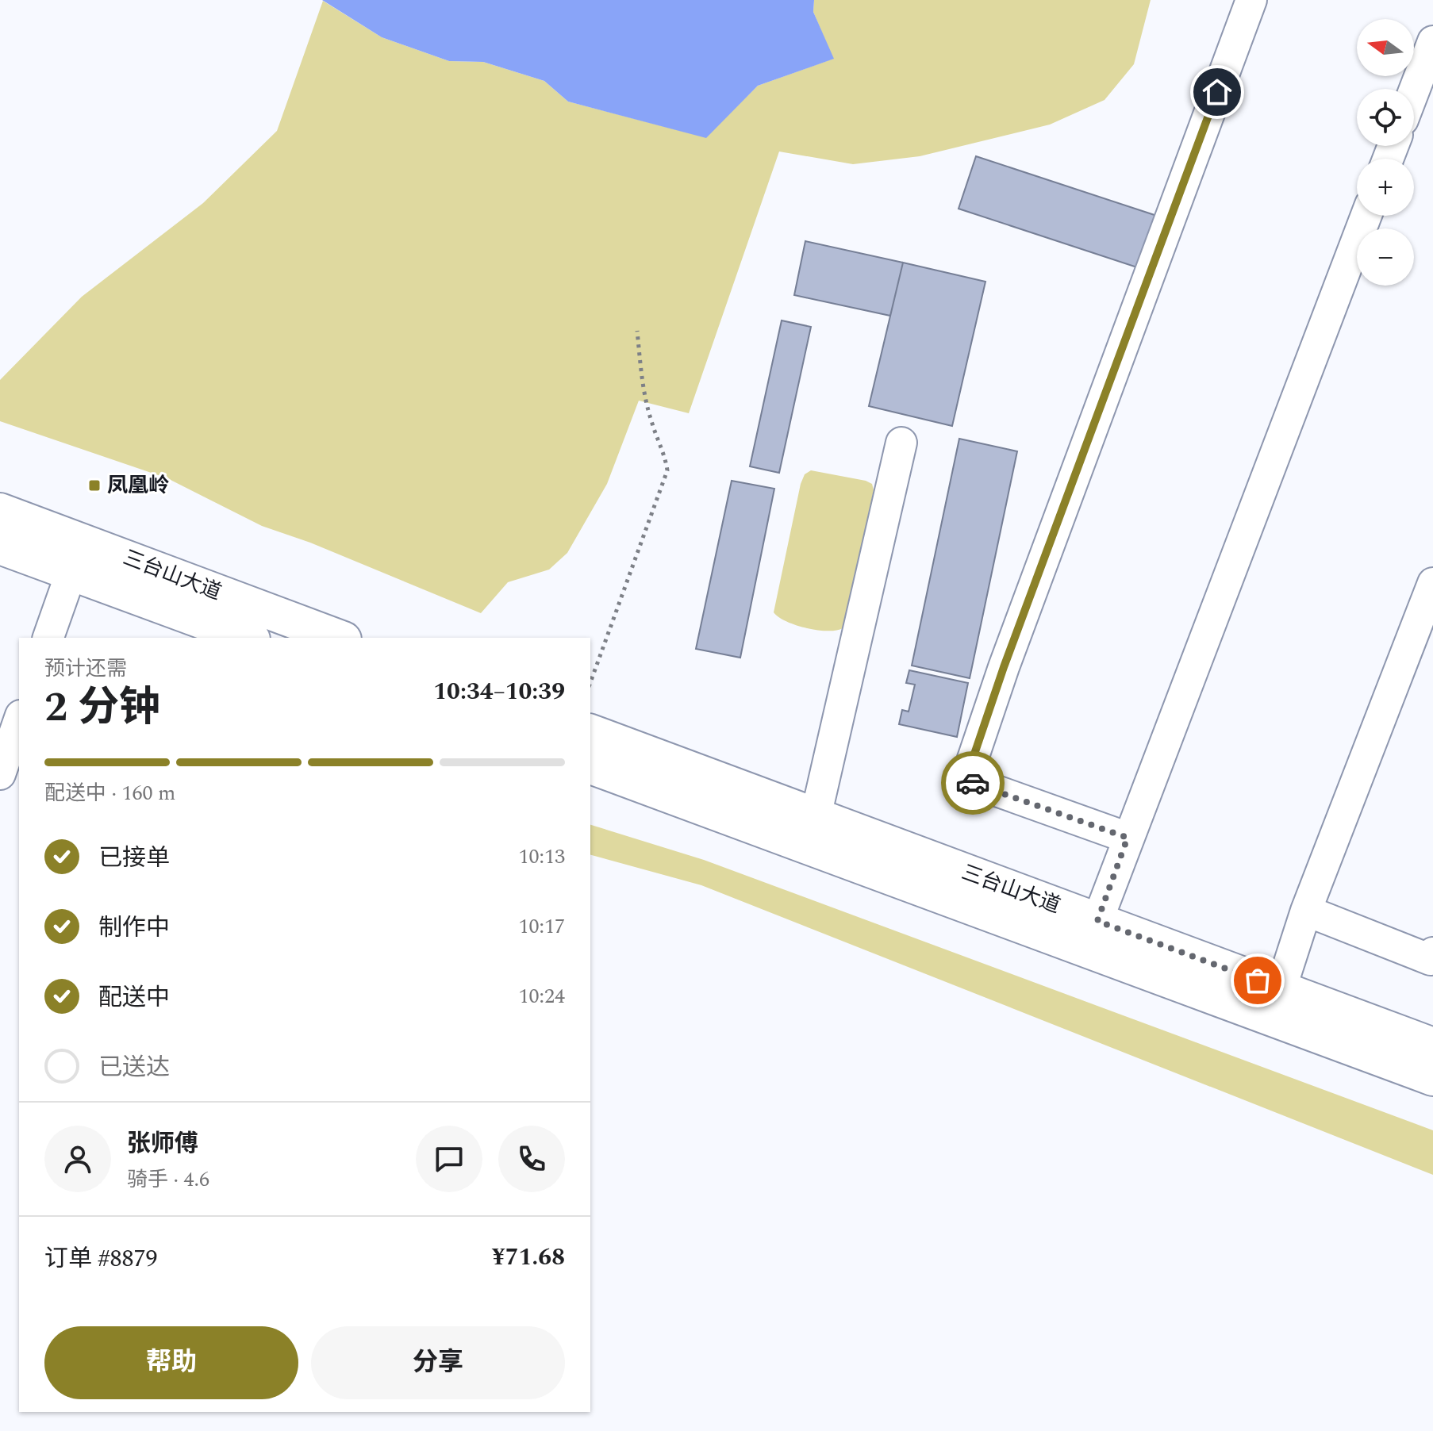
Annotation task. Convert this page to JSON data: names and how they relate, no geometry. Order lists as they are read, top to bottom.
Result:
{
  "streets": {
    "main road": ["三台山大道"]
  },
  "places": {
    "transit": ["凤凰岭"]
  },
  "north": "left",
  "page": {
    "map_buttons": ["+", "−"],
    "heading": ["2 分钟", "预计还需", "10:34–10:39"],
    "panel": [
      "张师傅",
      "骑手 · 4.6",
      "订单 #8879",
      "¥71.68"
    ],
    "bar": "配送中 · 160 m",
    "list": [
      ["已接单", "10:13"],
      ["制作中", "10:17"],
      ["配送中", "10:24"],
      "已送达"
    ],
    "buttons": ["帮助", "分享"]
  }
}
